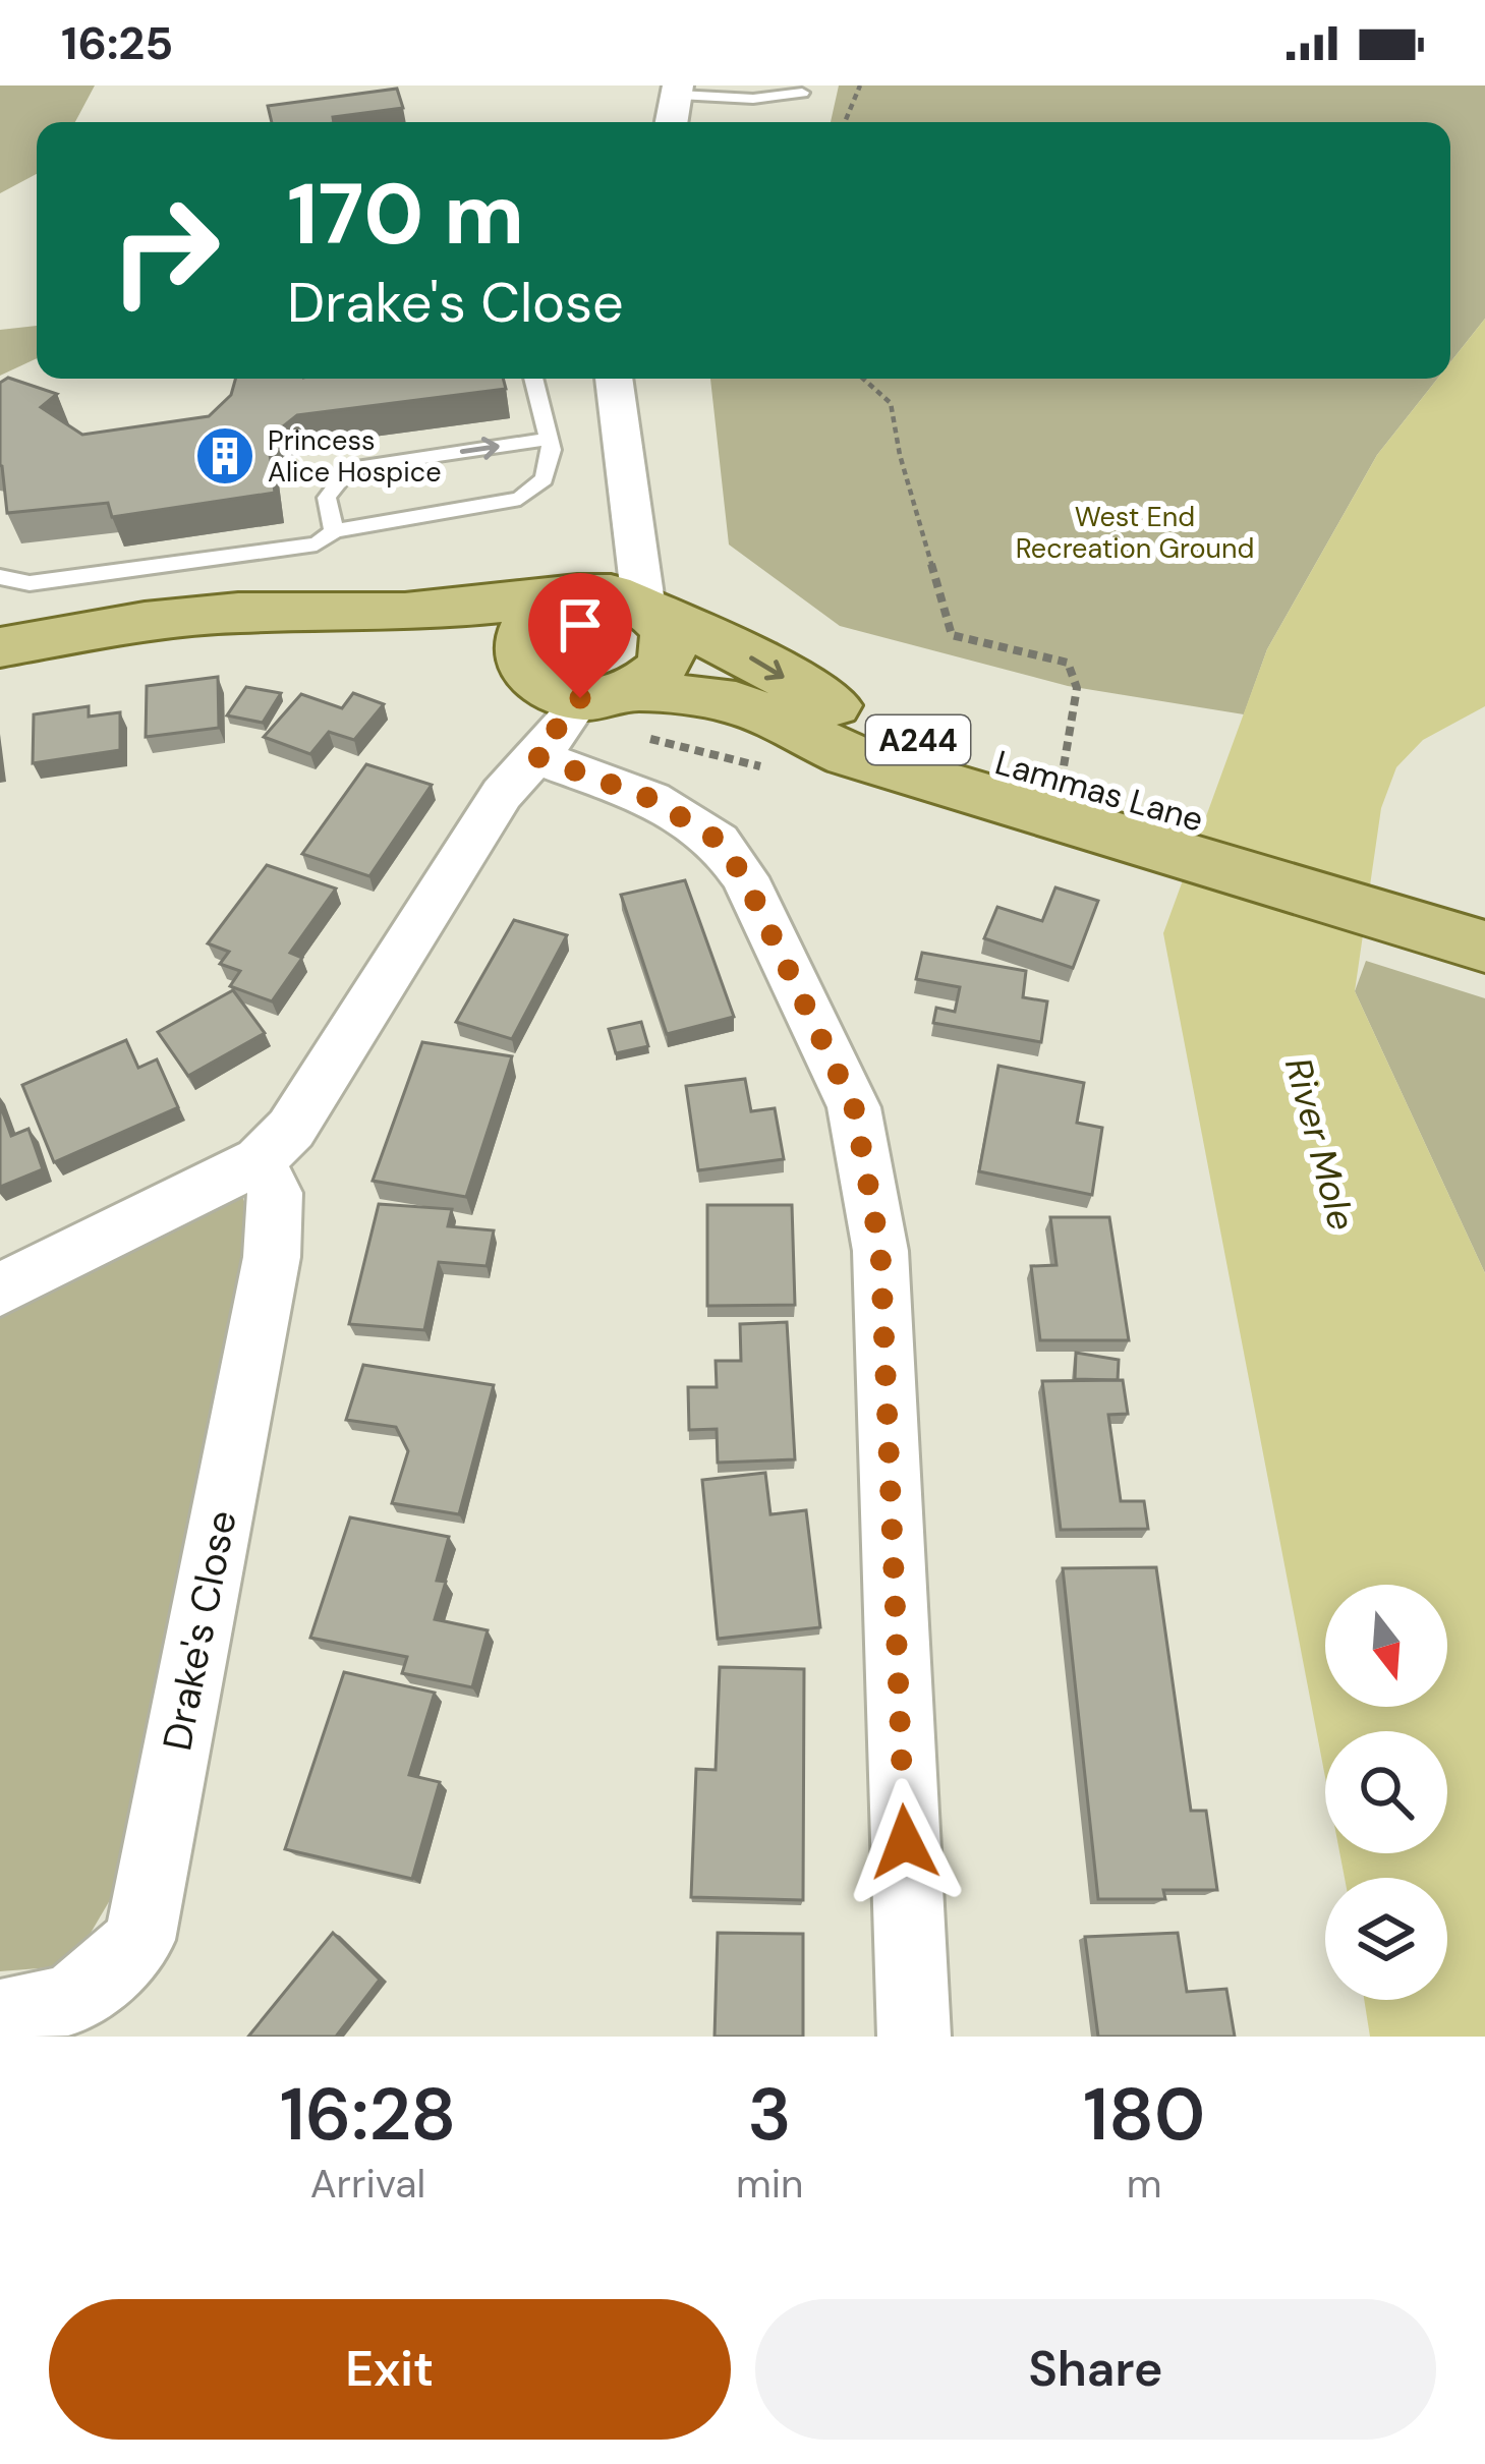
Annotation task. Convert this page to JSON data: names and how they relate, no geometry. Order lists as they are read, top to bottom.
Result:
{
  "streets": {
    "main road": ["A244", "Lammas Lane"],
    "street": ["Drake's Close"]
  },
  "water": ["River Mole"],
  "parks": ["West End Recreation Ground"],
  "places": {
    "building": ["Princess Alice Hospice"]
  },
  "north": "bottom",
  "page": {
    "status": "16:25",
    "turn": ["170 m", "Drake's Close"],
    "eta": [
      "16:28",
      "Arrival",
      "3",
      "min",
      "180",
      "m"
    ],
    "buttons": ["Exit", "Share"]
  }
}
